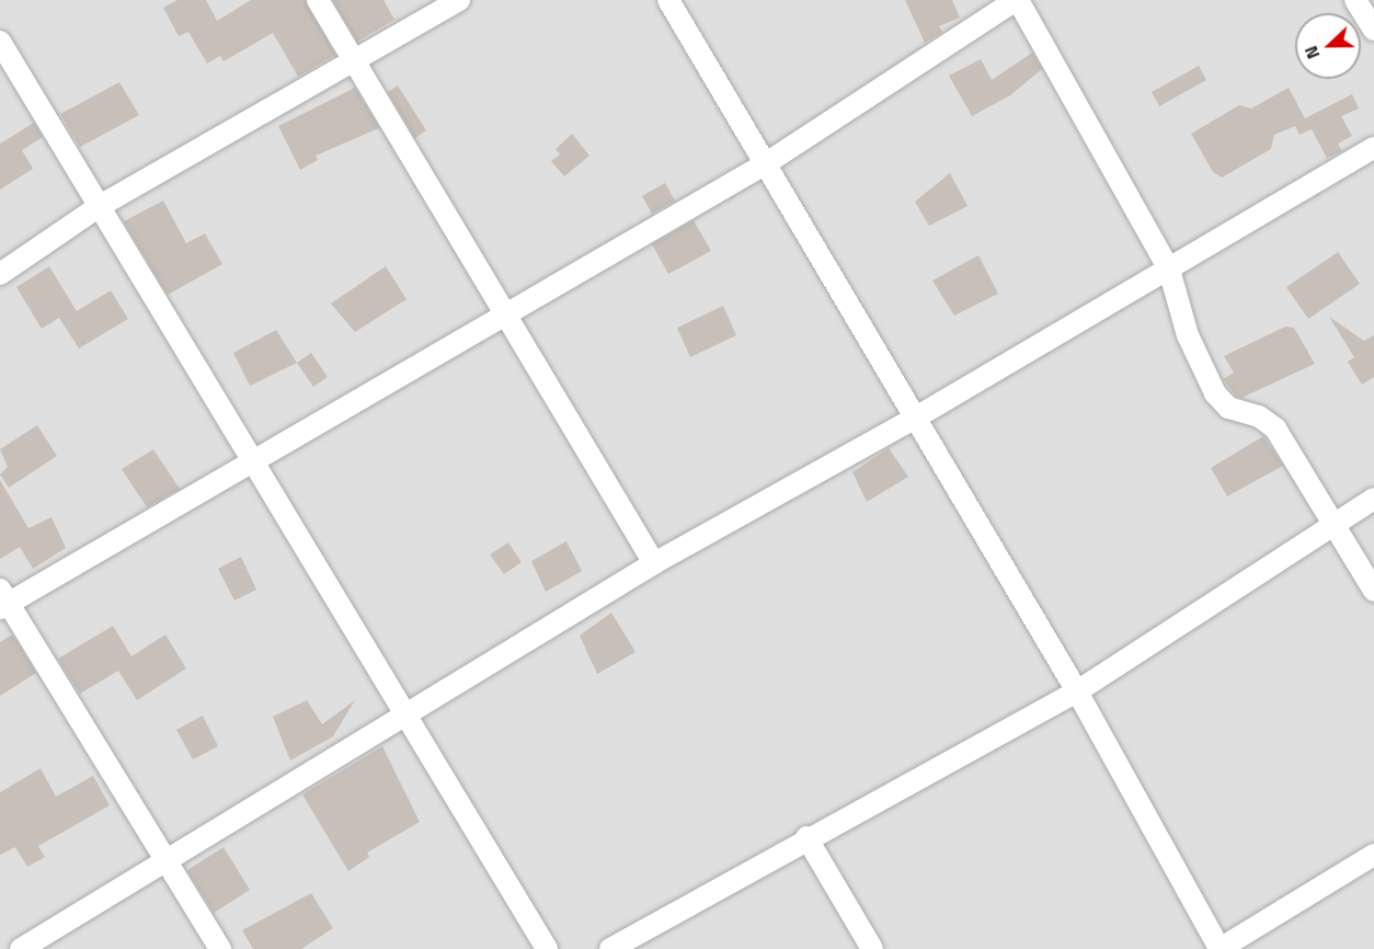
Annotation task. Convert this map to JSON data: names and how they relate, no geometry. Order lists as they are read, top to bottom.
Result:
{
  "north": "left"
}
